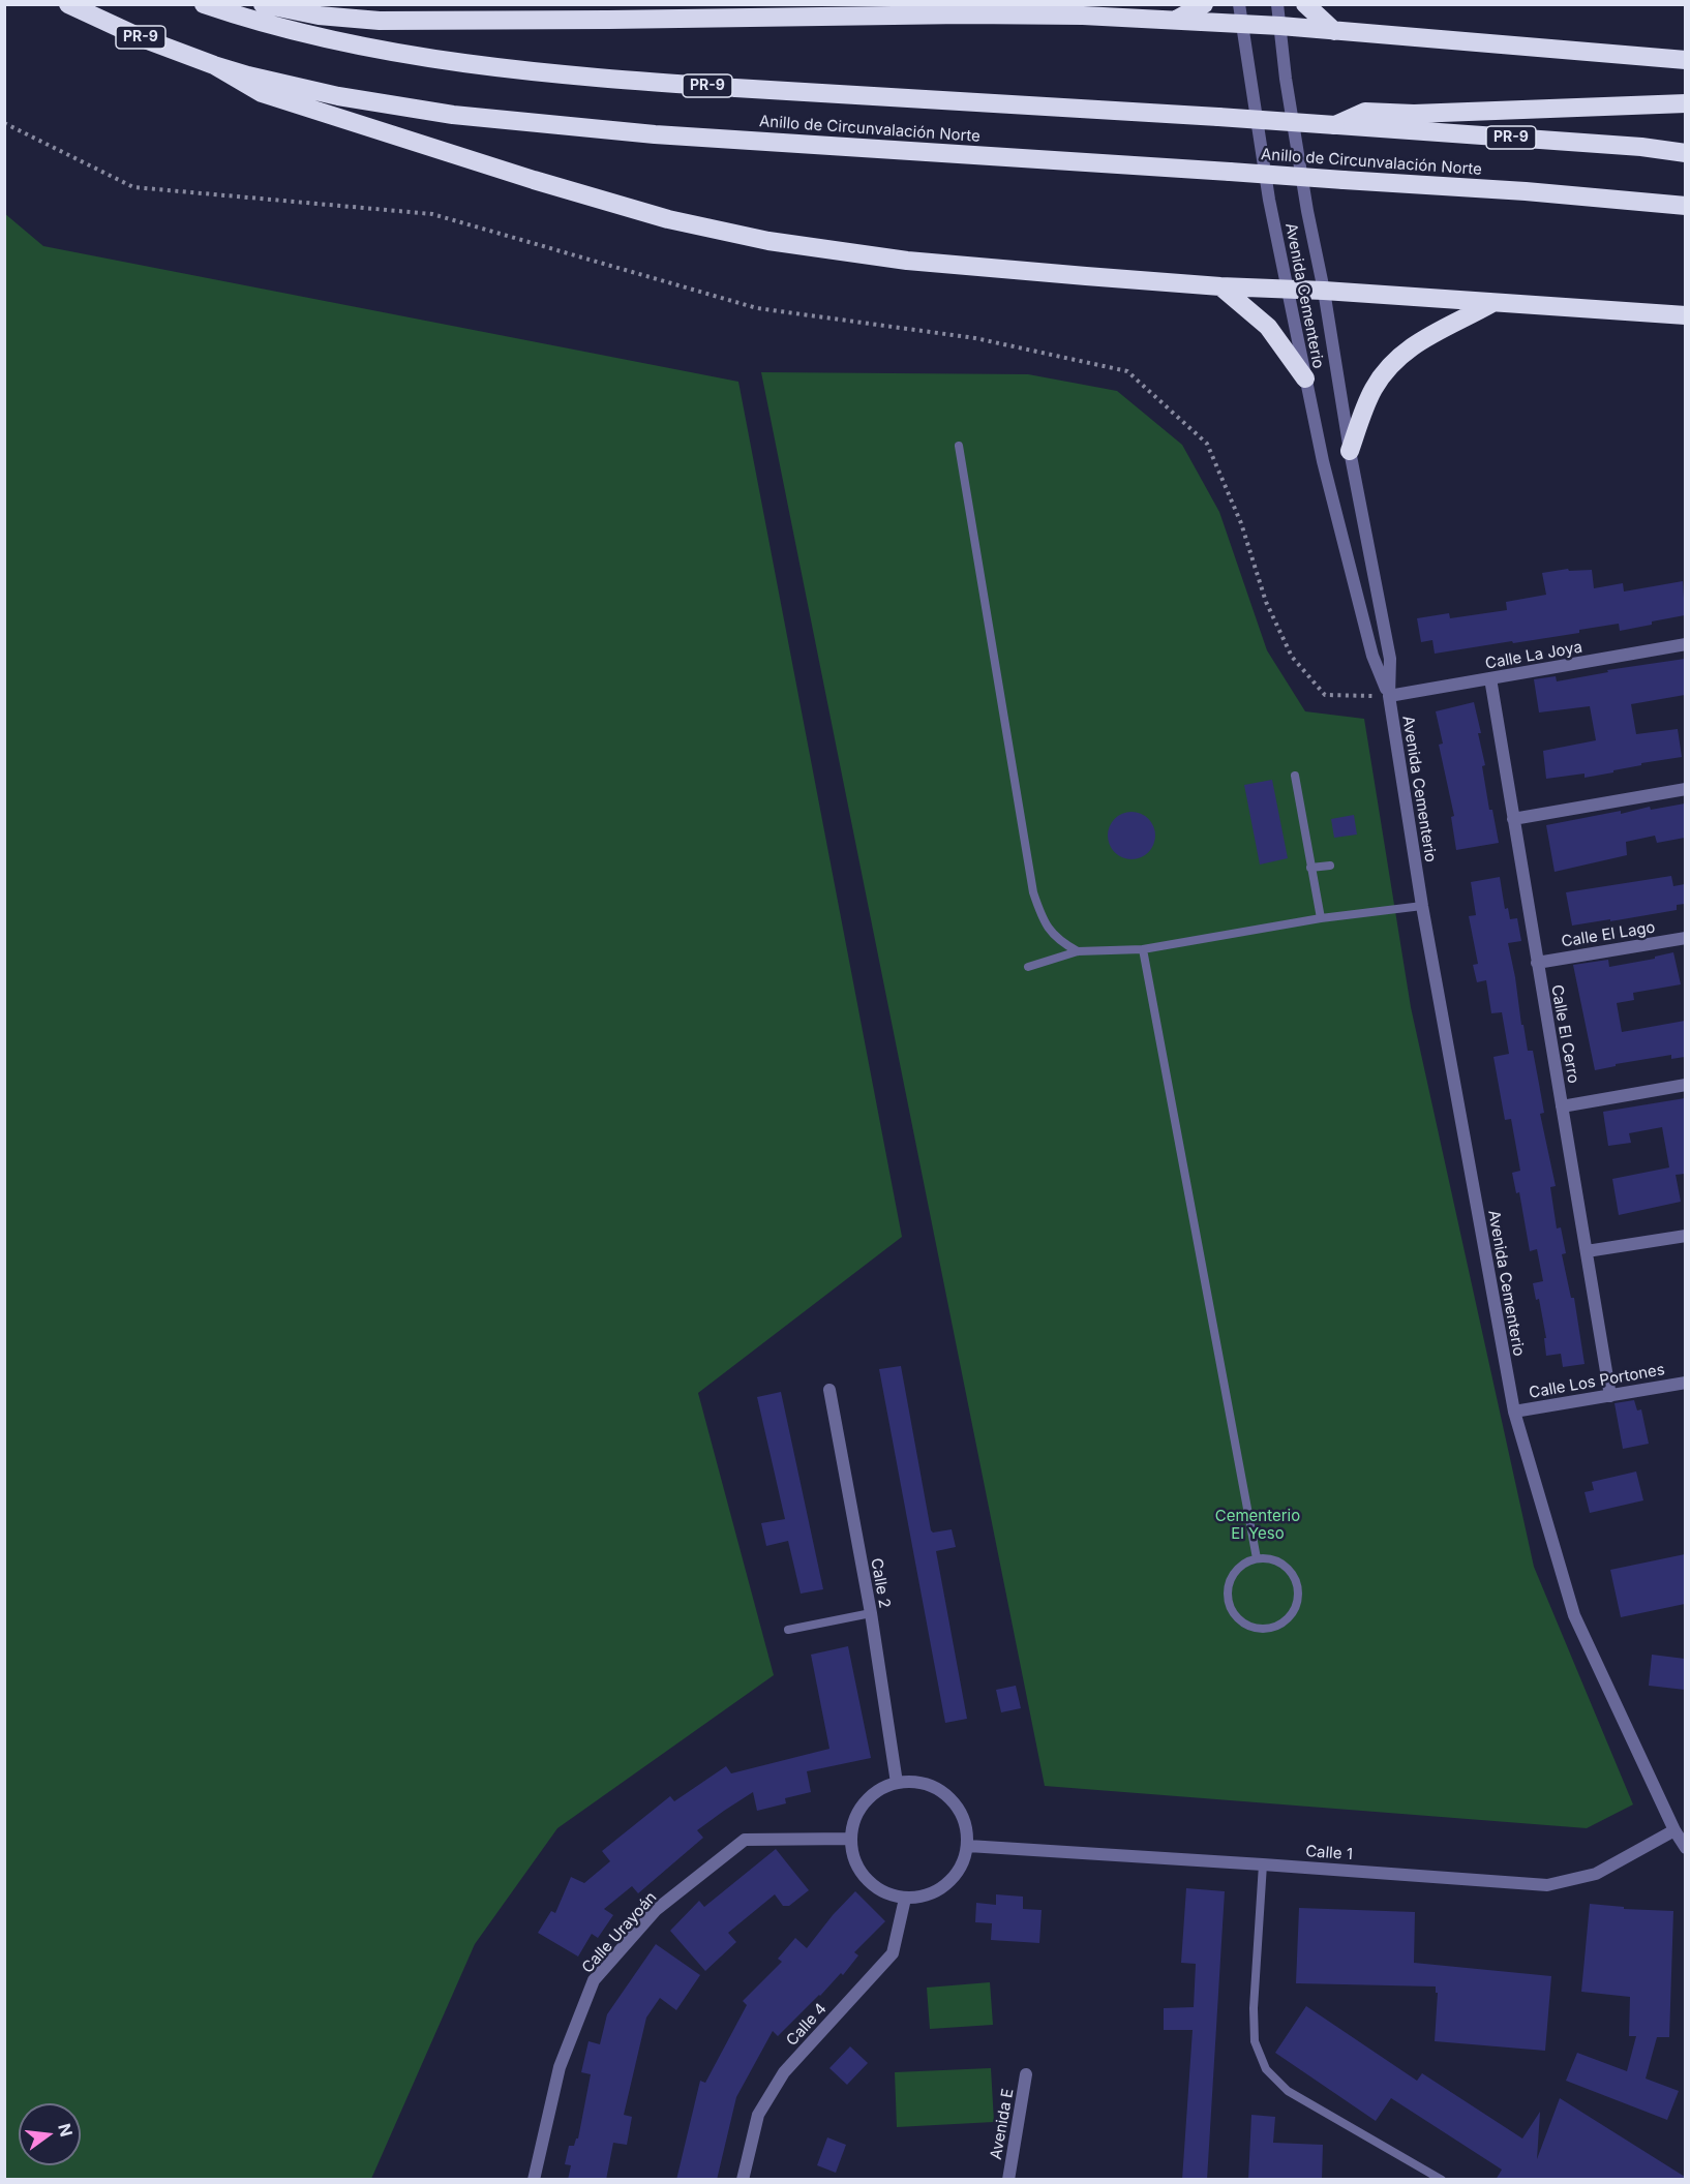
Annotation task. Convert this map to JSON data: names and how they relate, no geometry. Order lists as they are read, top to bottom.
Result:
{
  "streets": {
    "highway": ["PR-9", "Anillo de Circunvalación Norte"],
    "street": [
      "Avenida Cementerio",
      "Calle La Joya",
      "Calle El Lago",
      "Calle El Cerro",
      "Calle Los Portones",
      "Calle 2",
      "Calle 1",
      "Calle Urayoán",
      "Calle 4",
      "Avenida E"
    ]
  },
  "crossings": [
    ["Avenida Cementerio", "Calle La Joya"],
    ["Avenida Cementerio", "Calle Los Portones"],
    ["Avenida Cementerio", "Calle 1"],
    ["Calle La Joya", "Calle El Cerro"],
    ["Calle El Lago", "Calle El Cerro"],
    ["Calle El Cerro", "Calle Los Portones"],
    ["Calle 2", "Calle 1"],
    ["Calle 2", "Calle Urayoán"],
    ["Calle 2", "Calle 4"],
    ["Calle 1", "Calle Urayoán"],
    ["Calle 1", "Calle 4"],
    ["Calle Urayoán", "Calle 4"]
  ],
  "parks": ["Cementerio El Yeso"],
  "north": "right"
}
